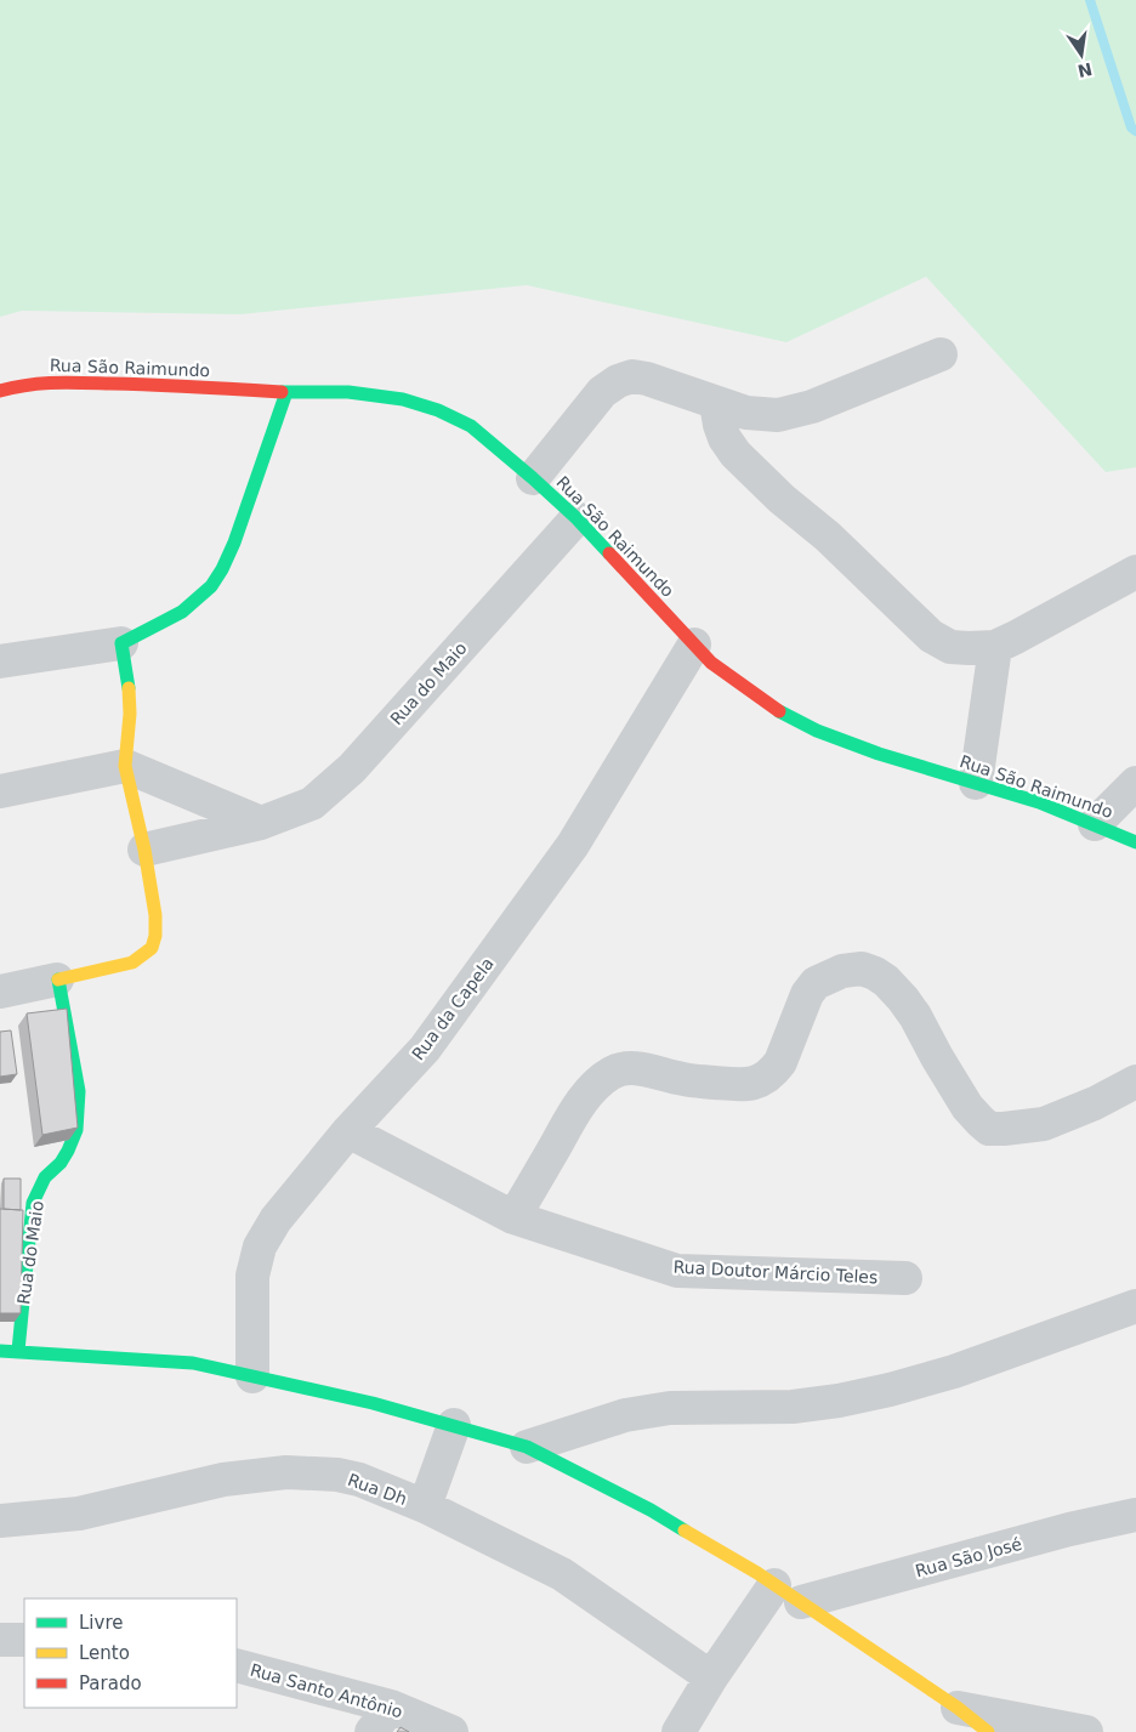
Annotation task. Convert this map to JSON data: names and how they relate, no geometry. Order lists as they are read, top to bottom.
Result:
{
  "streets": {
    "street": [
      "Rua São Raimundo",
      "Rua do Maio",
      "Rua da Capela",
      "Rua Doutor Márcio Teles",
      "Rua Dh",
      "Rua São José",
      "Rua Santo Antônio"
    ]
  },
  "crossings": [
    ["Rua São Raimundo", "Rua do Maio"],
    ["Rua São Raimundo", "Rua da Capela"],
    ["Rua da Capela", "Rua Doutor Márcio Teles"]
  ],
  "legend": ["Livre", "Lento", "Parado"],
  "north": "bottom"
}
